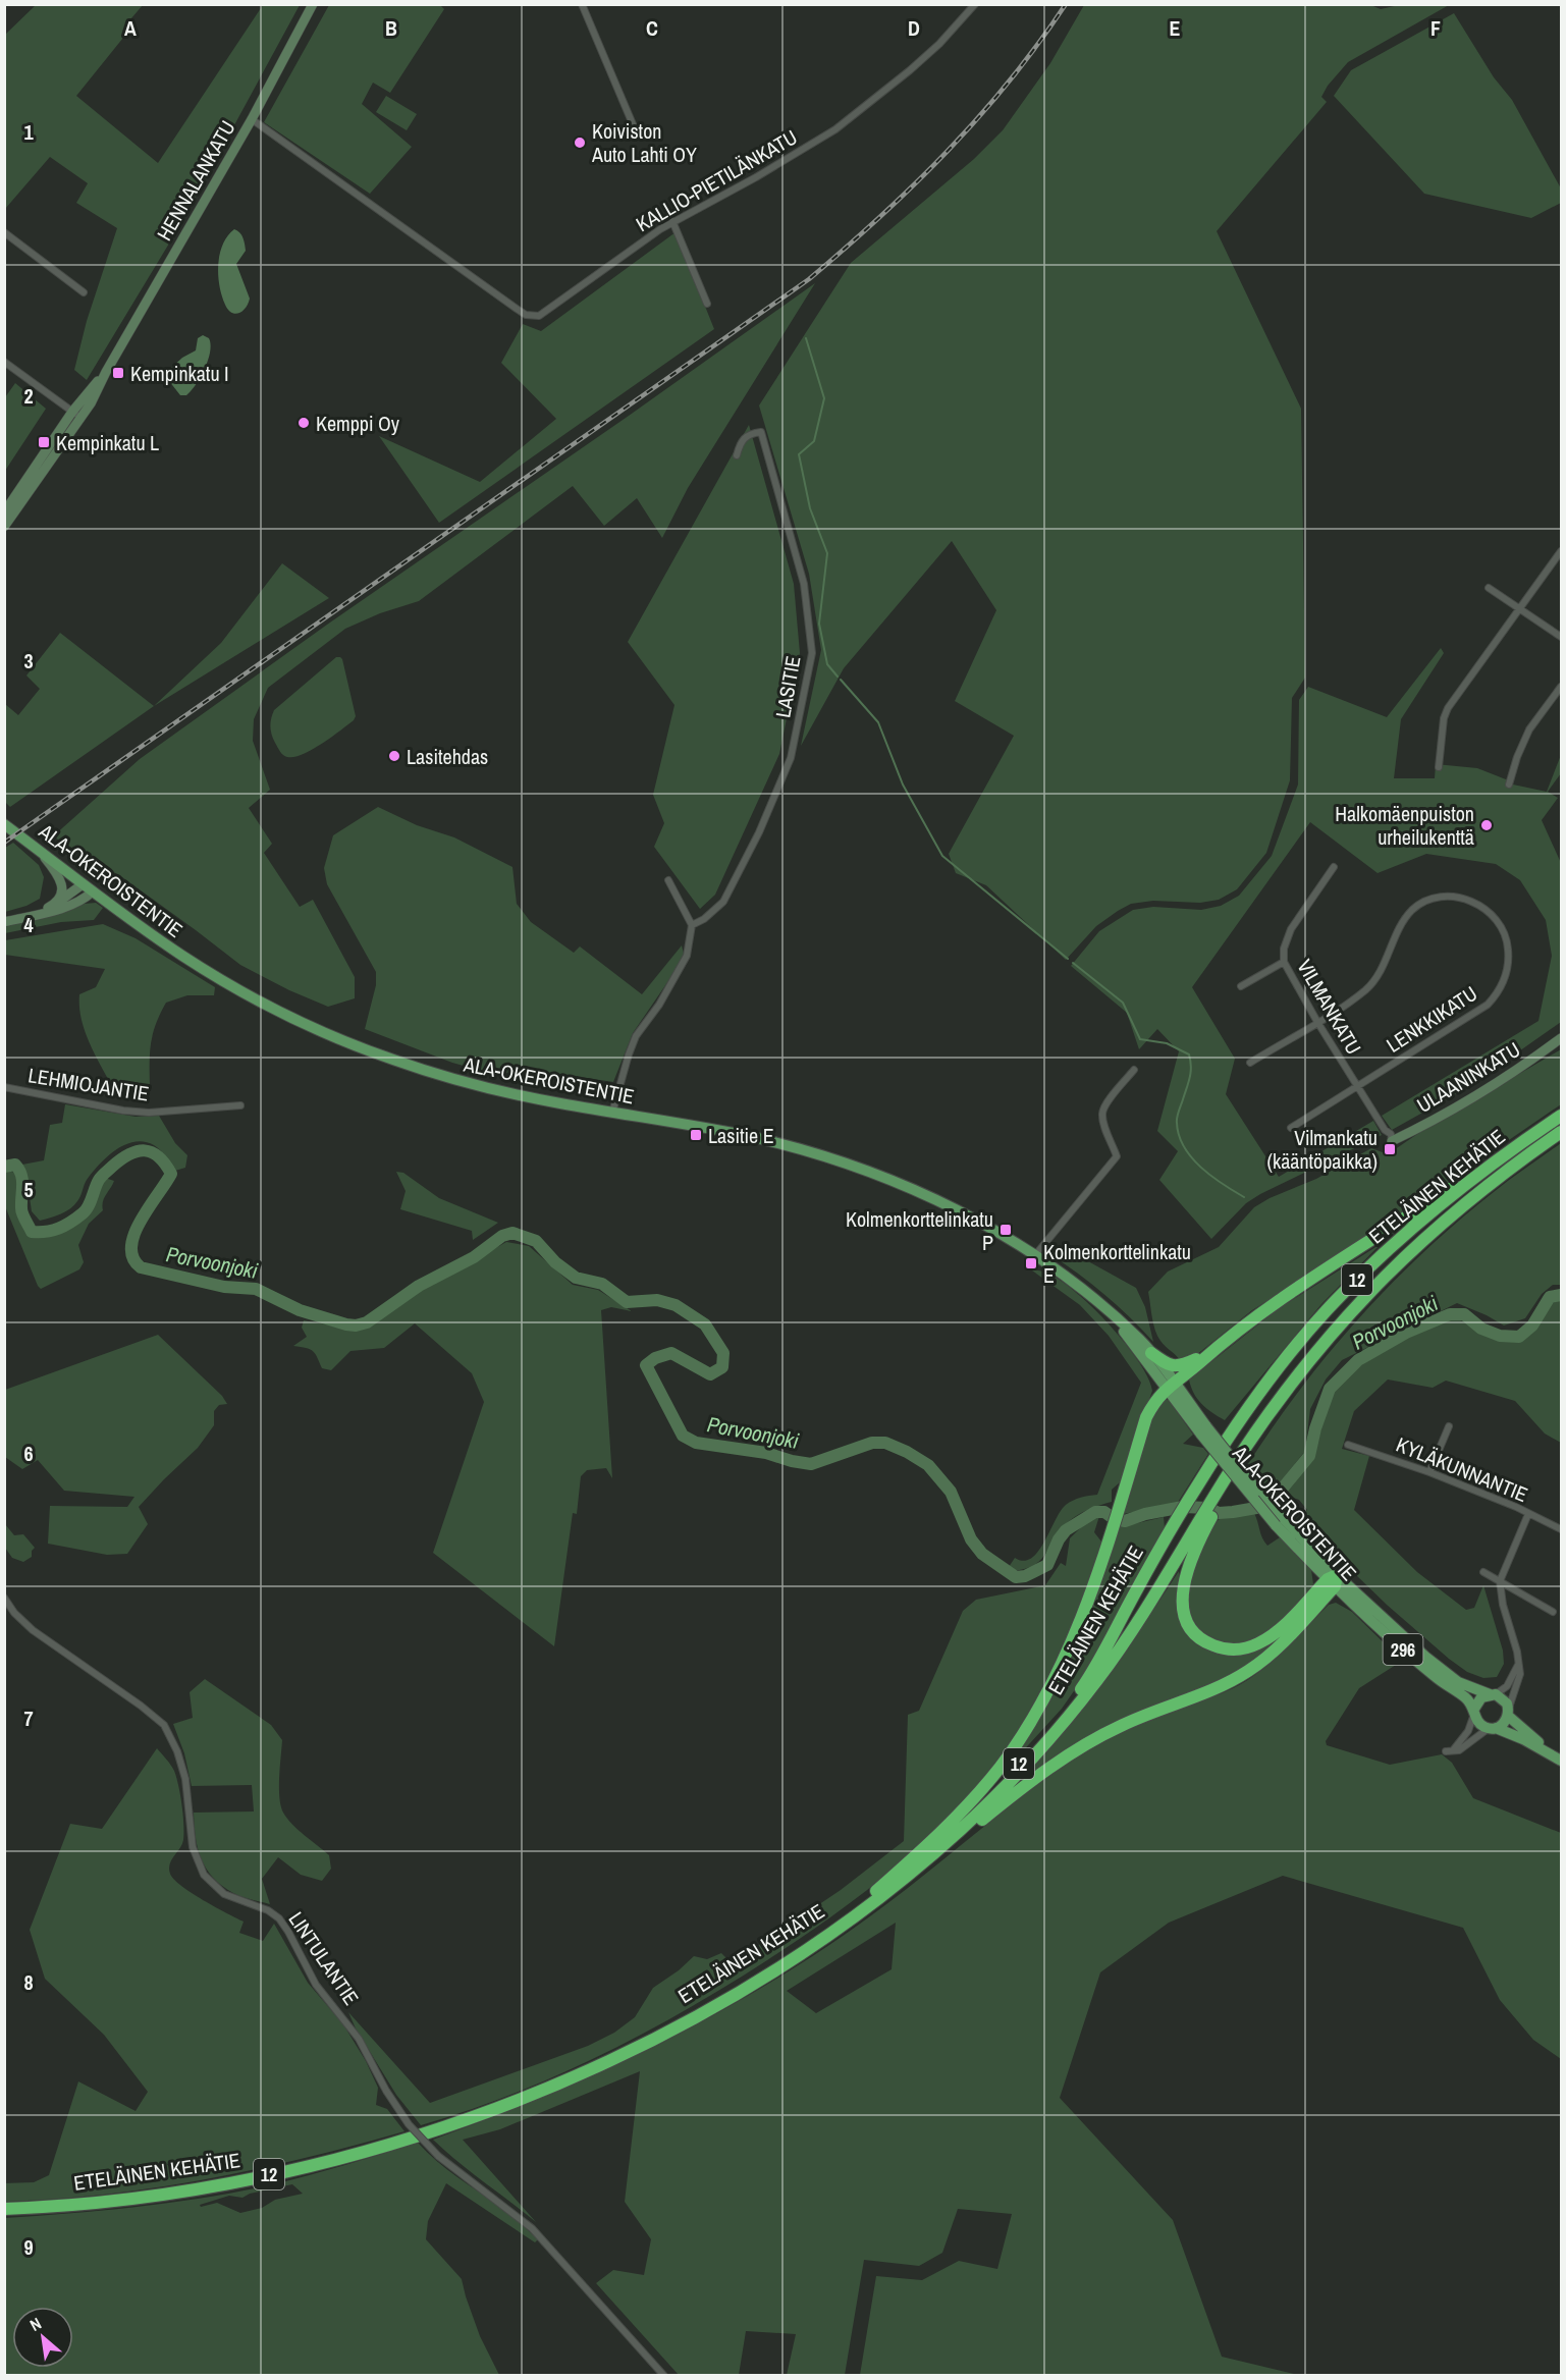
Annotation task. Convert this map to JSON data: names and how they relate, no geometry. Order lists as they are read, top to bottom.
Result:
{
  "streets": {
    "highway": ["ETELÄINEN KEHÄTIE", "12"],
    "main road": ["ALA-OKEROISTENTIE", "296"],
    "street": [
      "HENNALANKATU",
      "KALLIO-PIETILÄNKATU",
      "LASITIE",
      "VILMANKATU",
      "LENKKIKATU",
      "ULAANINKATU",
      "LEHMIOJANTIE",
      "KYLÄKUNNANTIE",
      "LINTULANTIE"
    ]
  },
  "crossings": [
    ["HENNALANKATU", "KALLIO-PIETILÄNKATU"],
    ["VILMANKATU", "LENKKIKATU"],
    ["VILMANKATU", "ULAANINKATU"]
  ],
  "water": ["Porvoonjoki"],
  "places": {
    "other": [
      "Koiviston Auto Lahti OY",
      "Kemppi Oy",
      "Lasitehdas",
      "Halkomäenpuiston urheilukenttä"
    ],
    "transit": [
      "Kempinkatu I",
      "Kempinkatu L",
      "Lasitie E",
      "Vilmankatu (kääntöpaikka)",
      "Kolmenkorttelinkatu P",
      "Kolmenkorttelinkatu E"
    ]
  },
  "north": "top left",
  "grid": {
    "columns": [
      "A",
      "B",
      "C",
      "D",
      "E",
      "F"
    ],
    "rows": [
      "1",
      "2",
      "3",
      "4",
      "5",
      "6",
      "7",
      "8",
      "9"
    ]
  }
}
